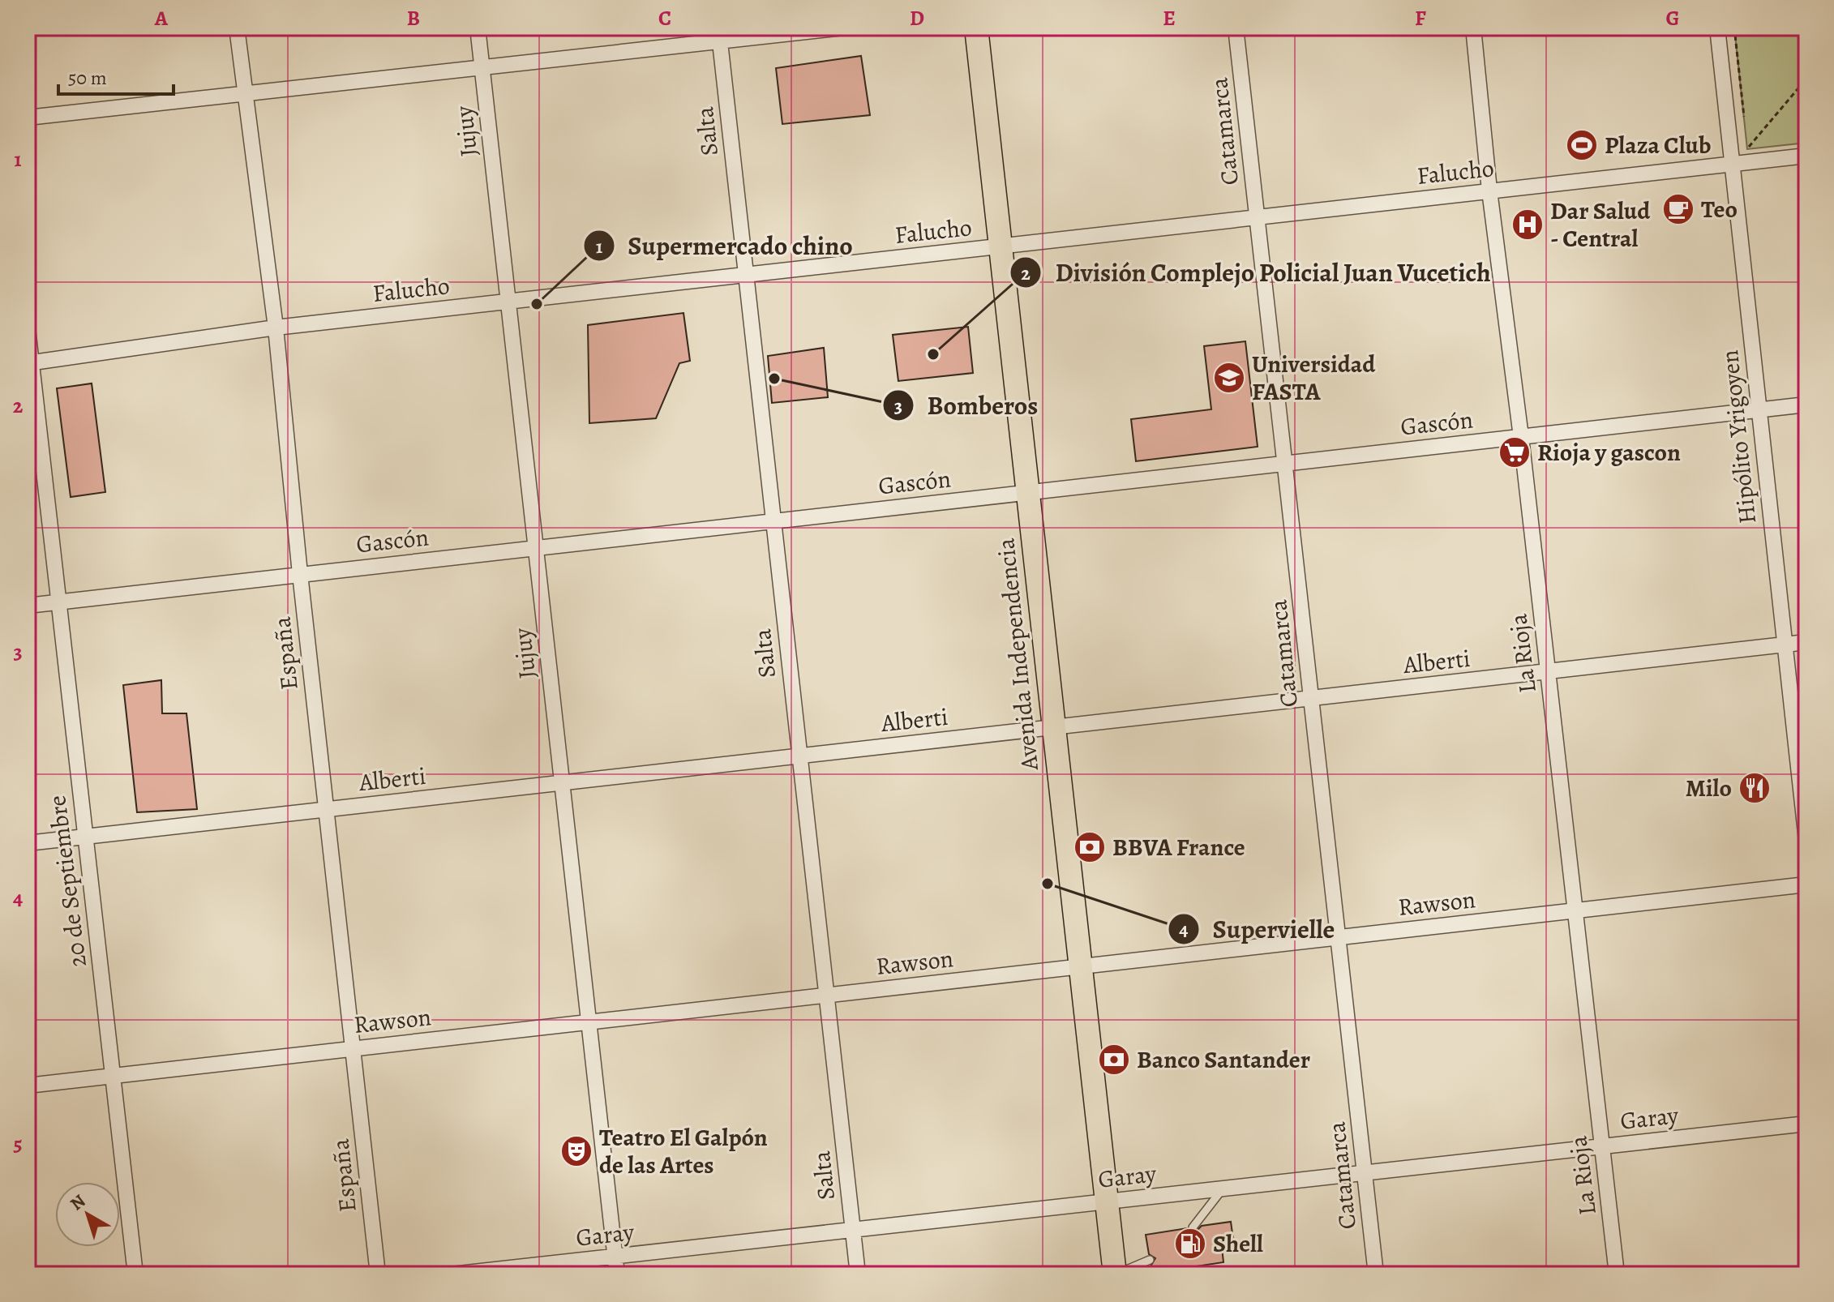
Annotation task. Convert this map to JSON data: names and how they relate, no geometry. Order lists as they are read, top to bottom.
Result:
{
  "streets": {
    "main road": ["Avenida Independencia"],
    "street": [
      "Jujuy",
      "Salta",
      "Catamarca",
      "Falucho",
      "Gascón",
      "Hipólito Yrigoyen",
      "España",
      "La Rioja",
      "Alberti",
      "20 de Septiembre",
      "Rawson",
      "Garay"
    ]
  },
  "crossings": [
    ["Jujuy", "Falucho"],
    ["Jujuy", "Gascón"],
    ["Jujuy", "Alberti"],
    ["Jujuy", "Rawson"],
    ["Jujuy", "Garay"],
    ["Salta", "Falucho"],
    ["Salta", "Gascón"],
    ["Salta", "Alberti"],
    ["Salta", "Rawson"],
    ["Salta", "Garay"],
    ["Catamarca", "Falucho"],
    ["Catamarca", "Gascón"],
    ["Catamarca", "Alberti"],
    ["Catamarca", "Rawson"],
    ["Catamarca", "Garay"],
    ["Falucho", "Hipólito Yrigoyen"],
    ["Falucho", "España"],
    ["Falucho", "La Rioja"],
    ["Falucho", "Avenida Independencia"],
    ["Falucho", "20 de Septiembre"],
    ["Gascón", "Hipólito Yrigoyen"],
    ["Gascón", "España"],
    ["Gascón", "La Rioja"],
    ["Gascón", "Avenida Independencia"],
    ["Gascón", "20 de Septiembre"],
    ["Hipólito Yrigoyen", "Alberti"],
    ["España", "Alberti"],
    ["España", "Rawson"],
    ["La Rioja", "Alberti"],
    ["La Rioja", "Rawson"],
    ["La Rioja", "Garay"],
    ["Avenida Independencia", "Alberti"],
    ["Avenida Independencia", "Rawson"],
    ["Avenida Independencia", "Garay"],
    ["Alberti", "20 de Septiembre"],
    ["20 de Septiembre", "Rawson"]
  ],
  "places": {
    "sports": ["Plaza Club"],
    "cafe": ["Teo"],
    "hospital": ["Dar Salud - Central"],
    "other": [
      "Supermercado chino",
      "División Complejo Policial Juan Vucetich",
      "Bomberos",
      "Supervielle"
    ],
    "school or university": ["Universidad FASTA"],
    "supermarket": ["Rioja y gascon"],
    "restaurant": ["Milo"],
    "bank": ["BBVA France", "Banco Santander"],
    "theatre": ["Teatro El Galpón de las Artes"],
    "fuel station": ["Shell"]
  },
  "scale_bar": "50 m",
  "north": "top left",
  "grid": {
    "columns": [
      "A",
      "B",
      "C",
      "D",
      "E",
      "F",
      "G"
    ],
    "rows": [
      "1",
      "2",
      "3",
      "4",
      "5"
    ]
  }
}
